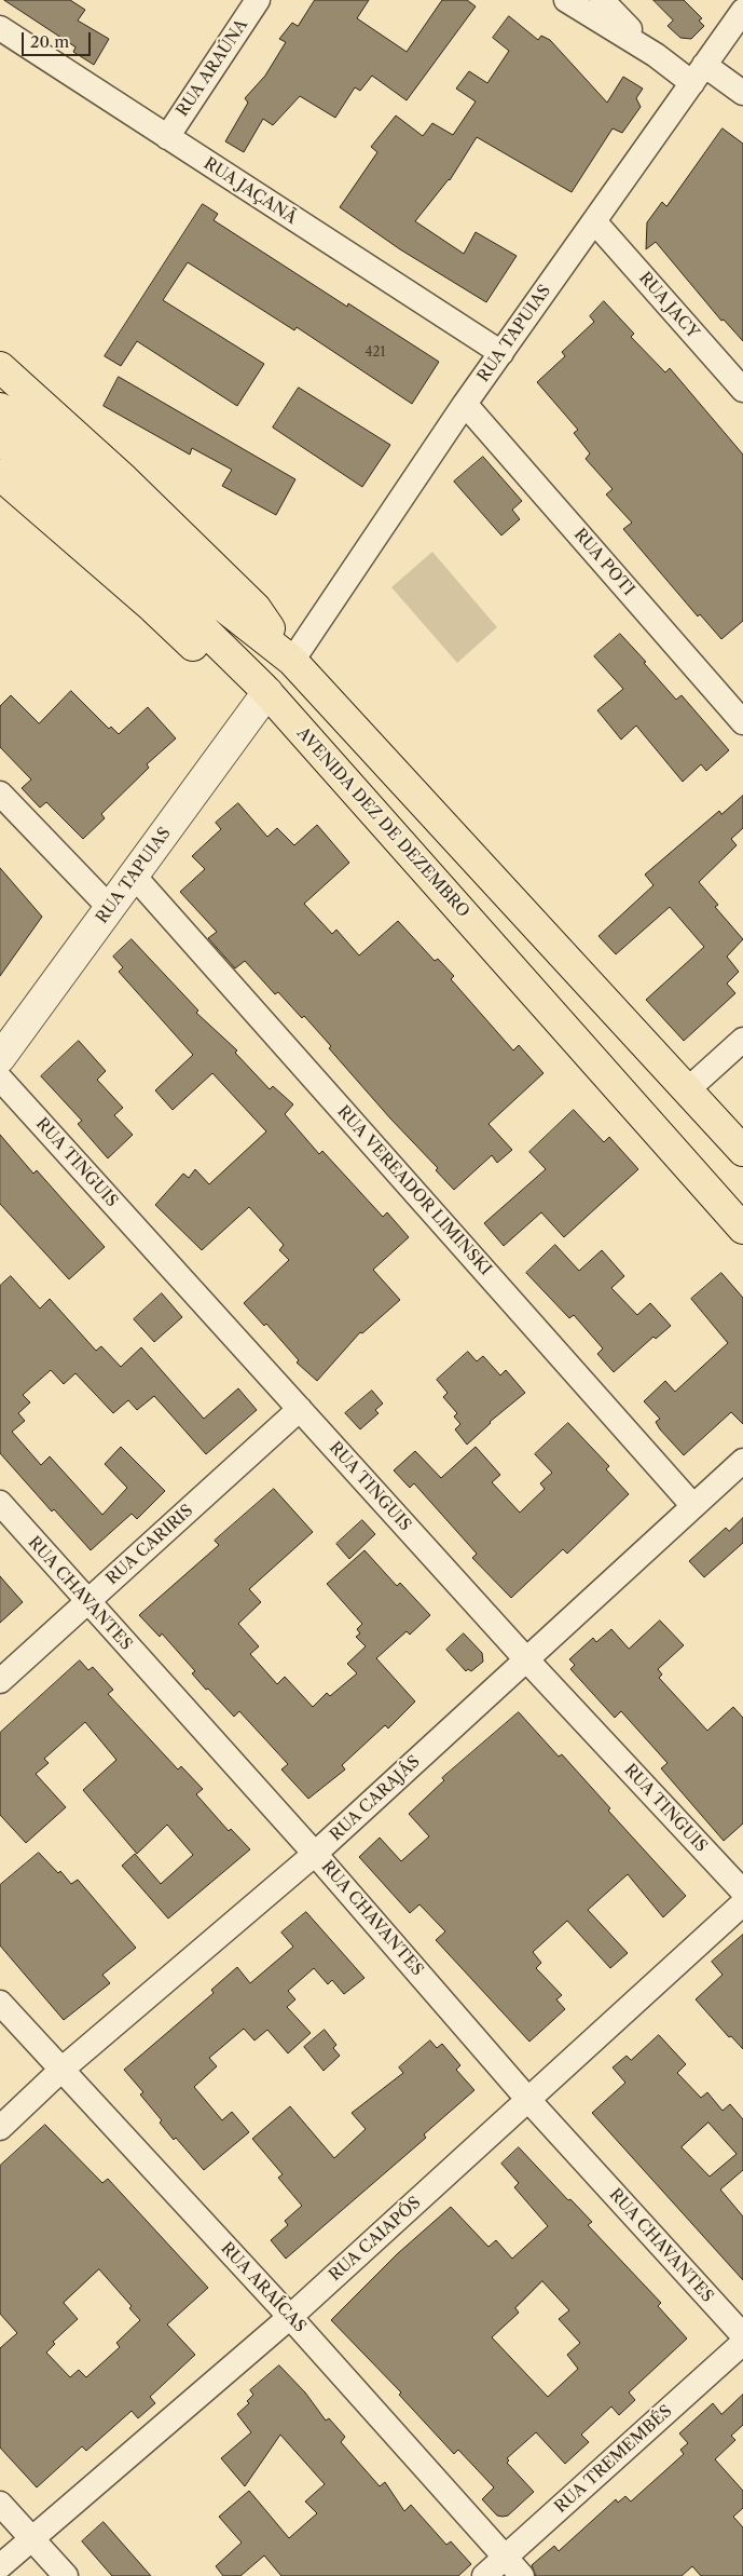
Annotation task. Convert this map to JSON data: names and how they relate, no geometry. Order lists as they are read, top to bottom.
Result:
{
  "streets": {
    "highway": ["AVENIDA DEZ DE DEZEMBRO"],
    "street": [
      "RUA ARAÚNA",
      "RUA JAÇANÃ",
      "RUA JACY",
      "RUA TAPUIAS",
      "RUA POTI",
      "RUA TINGUIS",
      "RUA VEREADOR LIMINSKI",
      "RUA CARIRIS",
      "RUA CHAVANTES",
      "RUA CARAJÁS",
      "RUA CAIAPÓS",
      "RUA ARAÍCAS",
      "RUA TREMEMBÉS"
    ]
  },
  "crossings": [
    ["RUA ARAÚNA", "RUA JAÇANÃ"],
    ["RUA JAÇANÃ", "RUA TAPUIAS"],
    ["RUA JACY", "RUA TAPUIAS"],
    ["RUA TAPUIAS", "RUA POTI"],
    ["RUA TAPUIAS", "AVENIDA DEZ DE DEZEMBRO"],
    ["RUA TAPUIAS", "RUA VEREADOR LIMINSKI"],
    ["RUA TINGUIS", "RUA CARIRIS"],
    ["RUA TINGUIS", "RUA CARAJÁS"],
    ["RUA VEREADOR LIMINSKI", "RUA CARAJÁS"],
    ["RUA CARIRIS", "RUA CHAVANTES"],
    ["RUA CHAVANTES", "RUA CARAJÁS"],
    ["RUA CHAVANTES", "RUA CAIAPÓS"],
    ["RUA CARAJÁS", "RUA ARAÍCAS"],
    ["RUA CAIAPÓS", "RUA ARAÍCAS"],
    ["RUA ARAÍCAS", "RUA TREMEMBÉS"]
  ],
  "house_numbers": ["421"],
  "scale_bar": "20 m"
}
